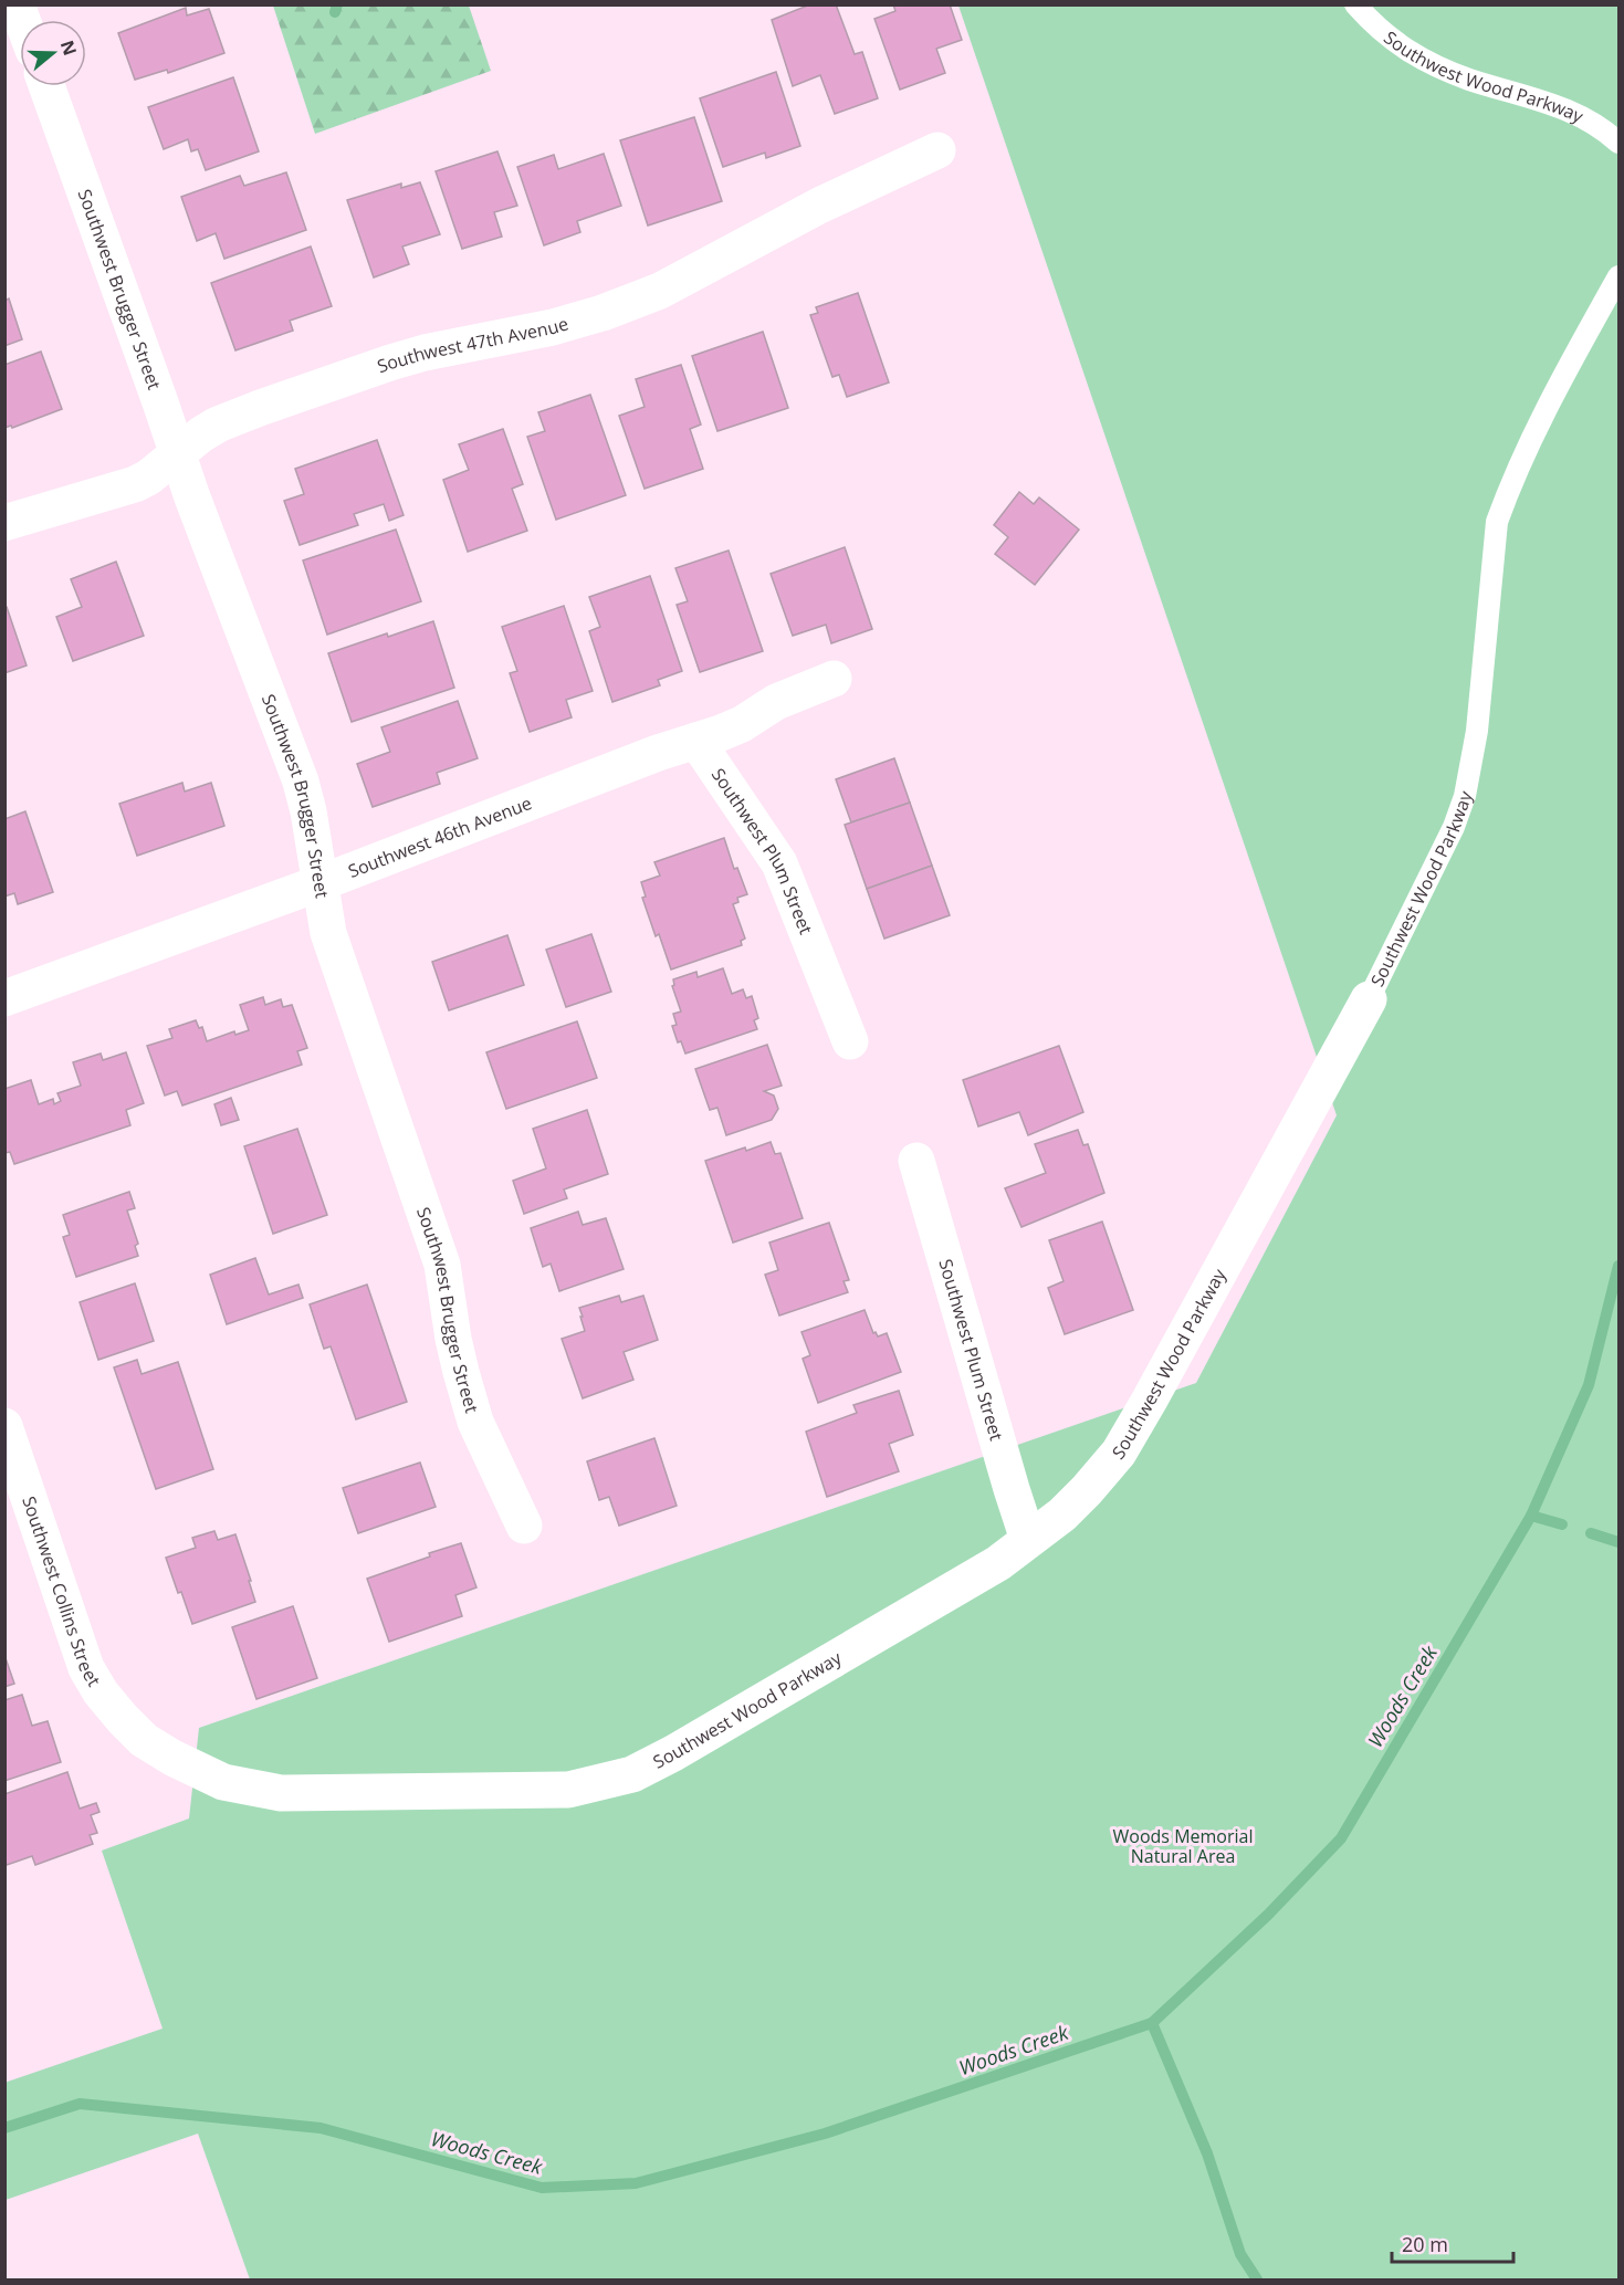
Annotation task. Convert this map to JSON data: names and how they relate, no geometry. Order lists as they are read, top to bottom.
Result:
{
  "streets": {
    "street": [
      "Southwest Wood Parkway",
      "Southwest Brugger Street",
      "Southwest 47th Avenue",
      "Southwest 46th Avenue",
      "Southwest Plum Street",
      "Southwest Collins Street"
    ]
  },
  "crossings": [
    ["Southwest Wood Parkway", "Southwest Plum Street"],
    ["Southwest Wood Parkway", "Southwest Collins Street"],
    ["Southwest Brugger Street", "Southwest 47th Avenue"],
    ["Southwest Brugger Street", "Southwest 46th Avenue"],
    ["Southwest 46th Avenue", "Southwest Plum Street"]
  ],
  "water": ["Woods Creek"],
  "parks": ["Woods Memorial Natural Area"],
  "scale_bar": "20 m",
  "north": "right"
}
